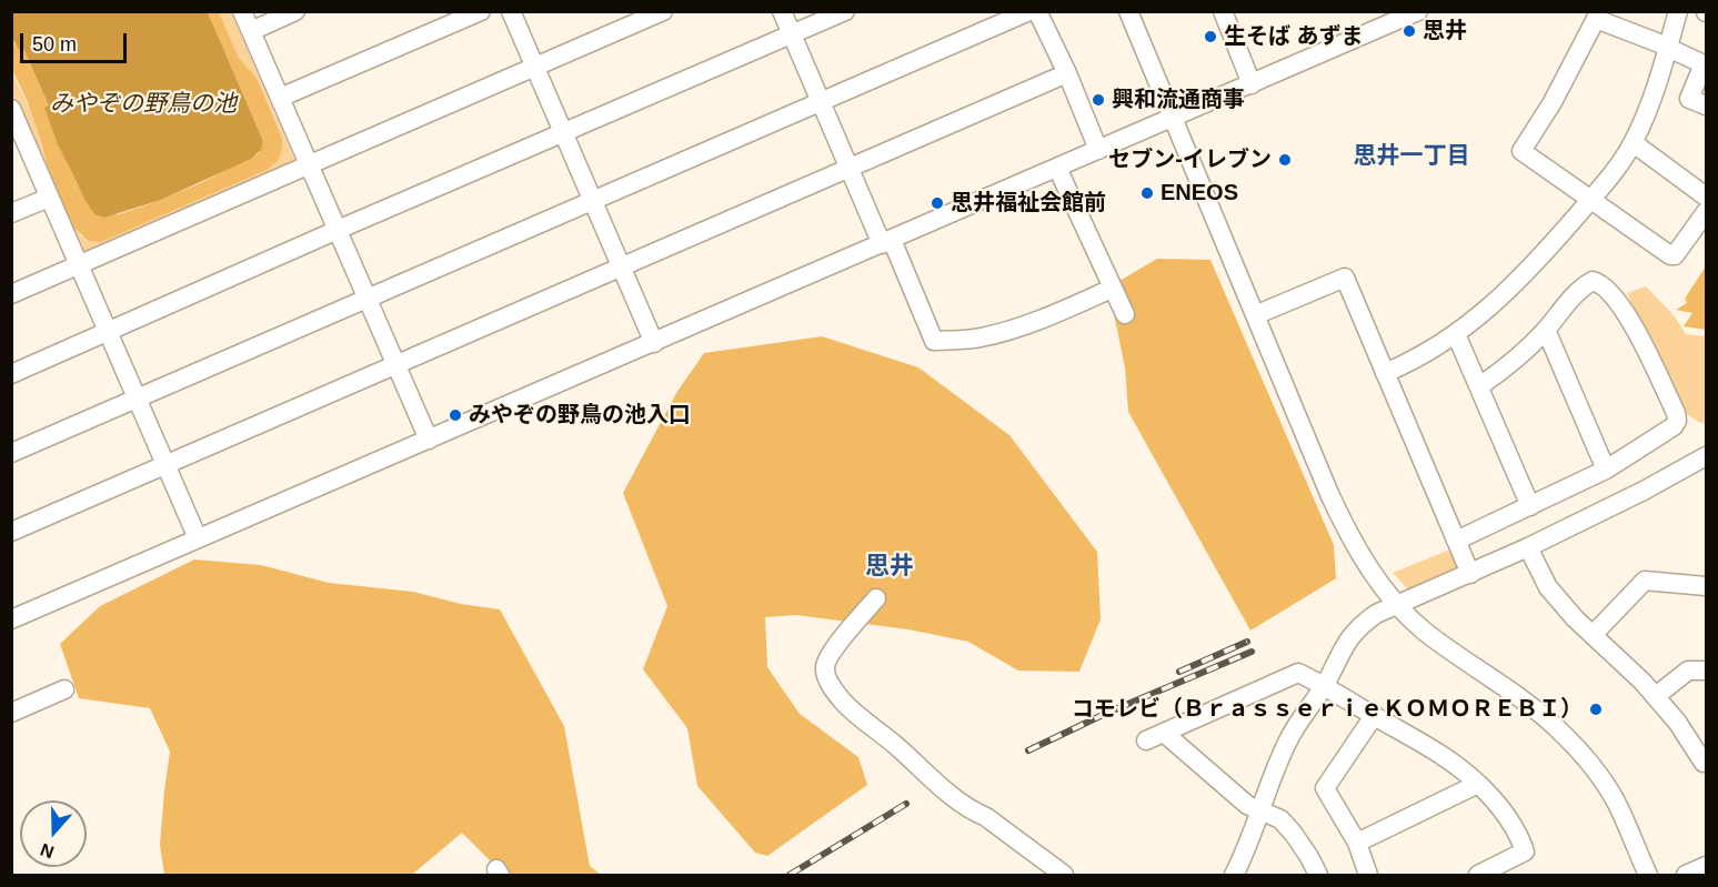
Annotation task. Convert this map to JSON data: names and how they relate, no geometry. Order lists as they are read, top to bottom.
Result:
{
  "districts": ["思井一丁目", "思井"],
  "water": ["みやぞの野鳥の池"],
  "places": [
    "思井",
    "生そば あずま",
    "興和流通商事",
    "セブン-イレブン",
    "ENEOS",
    "思井福祉会館前",
    "みやぞの野鳥の池入口",
    "コモレビ（ＢｒａｓｓｅｒｉｅＫＯＭＯＲＥＢＩ）"
  ],
  "scale_bar": "50 m",
  "north": "bottom"
}
